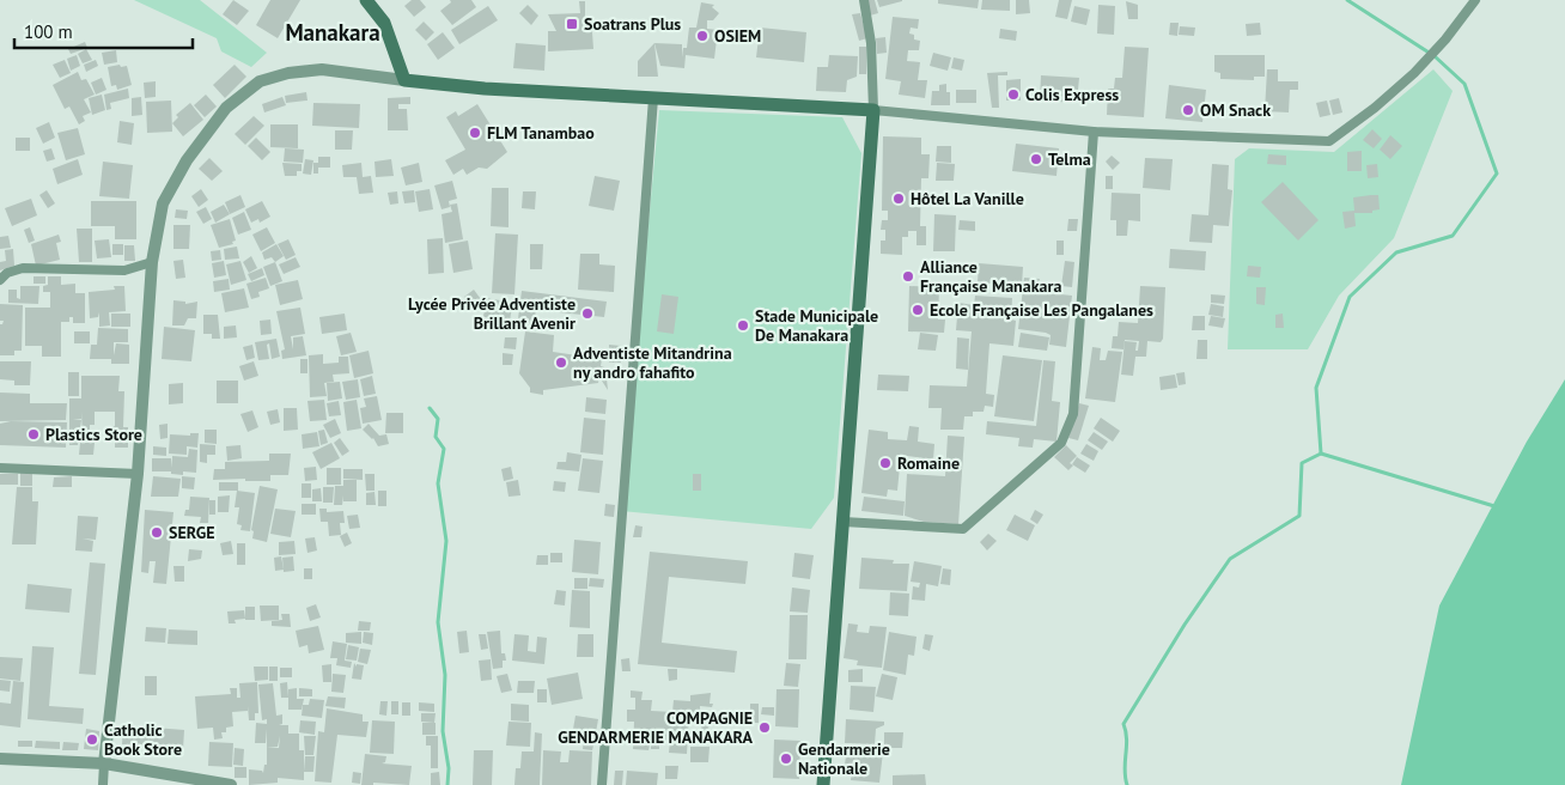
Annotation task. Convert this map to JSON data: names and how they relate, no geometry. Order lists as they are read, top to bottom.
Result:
{
  "districts": ["Manakara"],
  "places": {
    "transit": ["Soatrans Plus"],
    "other": [
      "OSIEM",
      "Colis Express",
      "OM Snack",
      "FLM Tanambao",
      "Telma",
      "Hôtel La Vanille",
      "Alliance Française Manakara",
      "Ecole Française Les Pangalanes",
      "Lycée Privée Adventiste Brillant Avenir",
      "Stade Municipale De Manakara",
      "Adventiste Mitandrina ny andro fahafito",
      "Plastics Store",
      "Romaine",
      "SERGE",
      "COMPAGNIE GENDARMERIE MANAKARA",
      "Catholic Book Store",
      "Gendarmerie Nationale"
    ]
  },
  "scale_bar": "100 m"
}
